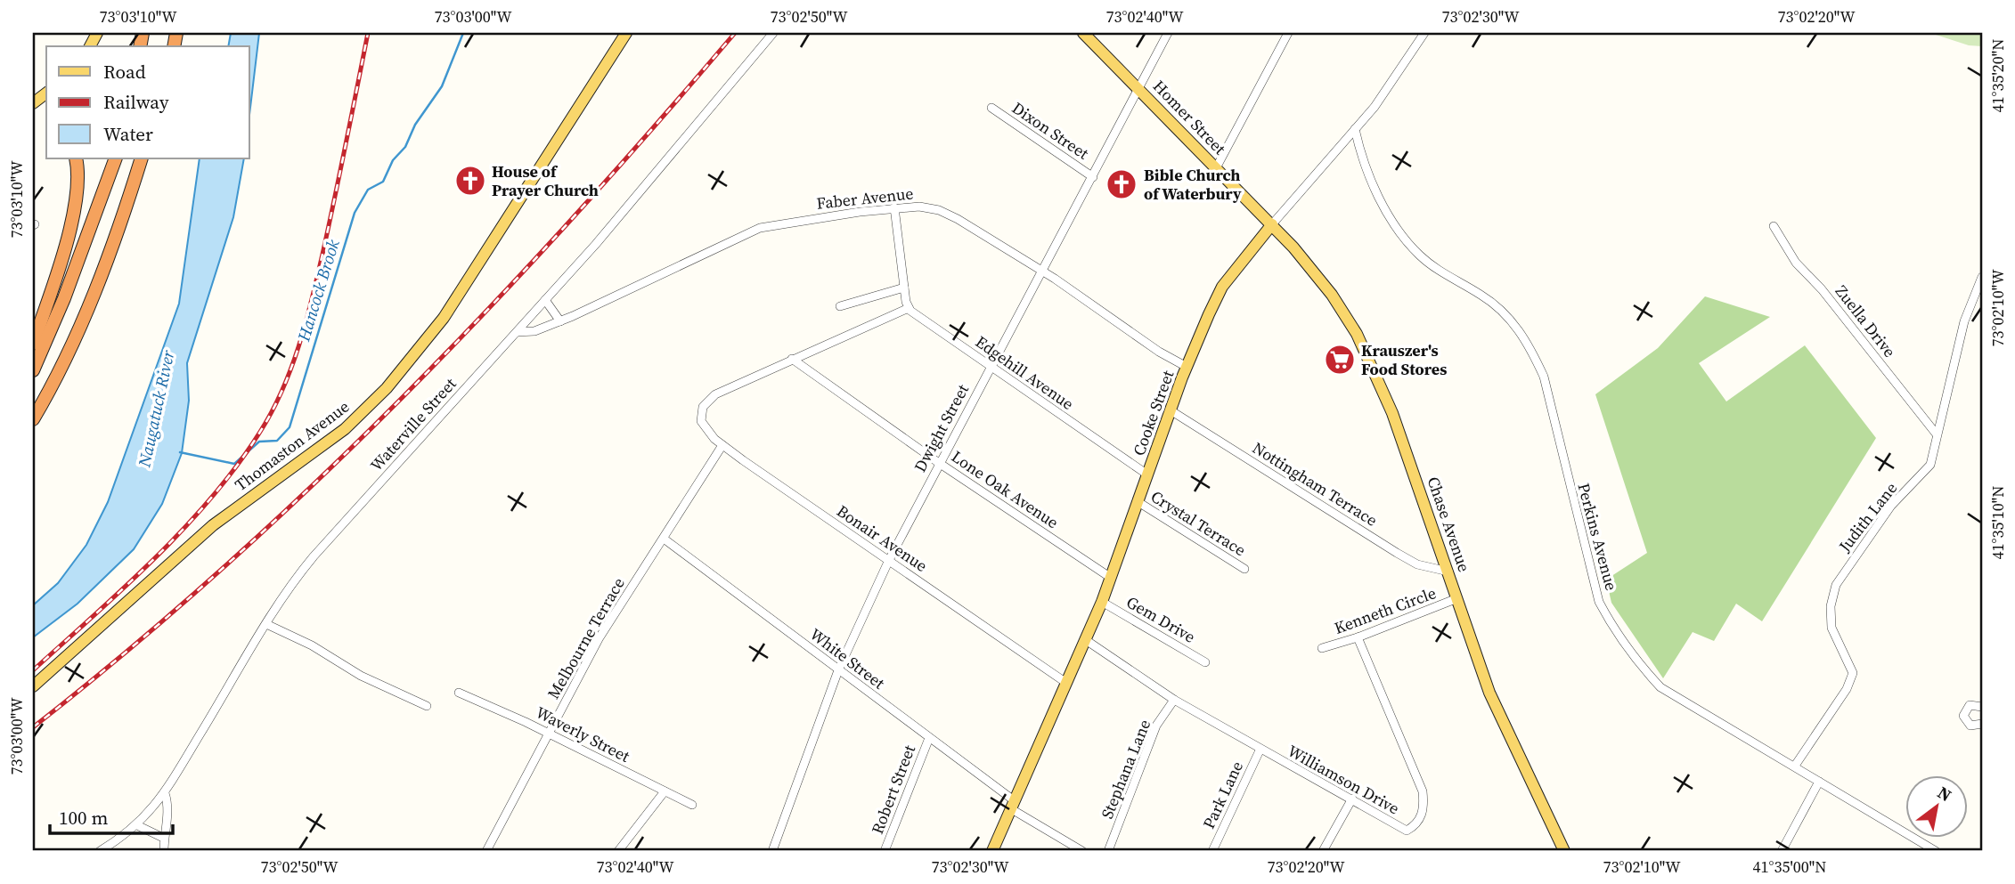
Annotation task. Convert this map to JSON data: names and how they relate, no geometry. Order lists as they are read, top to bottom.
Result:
{
  "streets": {
    "main road": [
      "Homer Street",
      "Cooke Street",
      "Thomaston Avenue",
      "Chase Avenue"
    ],
    "street": [
      "Dixon Street",
      "Faber Avenue",
      "Zuella Drive",
      "Edgehill Avenue",
      "Waterville Street",
      "Dwight Street",
      "Nottingham Terrace",
      "Lone Oak Avenue",
      "Judith Lane",
      "Crystal Terrace",
      "Perkins Avenue",
      "Bonair Avenue",
      "Kenneth Circle",
      "Gem Drive",
      "Melbourne Terrace",
      "White Street",
      "Waverly Street",
      "Stephana Lane",
      "Williamson Drive",
      "Robert Street",
      "Park Lane"
    ]
  },
  "crossings": [
    ["Homer Street", "Cooke Street"],
    ["Homer Street", "Dwight Street"],
    ["Homer Street", "Chase Avenue"],
    ["Dixon Street", "Dwight Street"],
    ["Faber Avenue", "Cooke Street"],
    ["Faber Avenue", "Waterville Street"],
    ["Faber Avenue", "Dwight Street"],
    ["Zuella Drive", "Judith Lane"],
    ["Edgehill Avenue", "Cooke Street"],
    ["Edgehill Avenue", "Dwight Street"],
    ["Cooke Street", "Nottingham Terrace"],
    ["Cooke Street", "Lone Oak Avenue"],
    ["Cooke Street", "Crystal Terrace"],
    ["Cooke Street", "Chase Avenue"],
    ["Cooke Street", "Perkins Avenue"],
    ["Cooke Street", "Bonair Avenue"],
    ["Cooke Street", "Gem Drive"],
    ["Cooke Street", "White Street"],
    ["Cooke Street", "Williamson Drive"],
    ["Dwight Street", "Lone Oak Avenue"],
    ["Dwight Street", "Bonair Avenue"],
    ["Dwight Street", "White Street"],
    ["Nottingham Terrace", "Chase Avenue"],
    ["Lone Oak Avenue", "Bonair Avenue"],
    ["Judith Lane", "Perkins Avenue"],
    ["Chase Avenue", "Kenneth Circle"],
    ["Bonair Avenue", "Melbourne Terrace"],
    ["Kenneth Circle", "Williamson Drive"],
    ["Melbourne Terrace", "White Street"],
    ["Melbourne Terrace", "Waverly Street"],
    ["White Street", "Robert Street"],
    ["Stephana Lane", "Williamson Drive"],
    ["Williamson Drive", "Park Lane"]
  ],
  "water": ["Hancock Brook", "Naugatuck River"],
  "places": {
    "church": ["House of Prayer Church", "Bible Church of Waterbury"],
    "supermarket": ["Krauszer's Food Stores"]
  },
  "legend": ["Road", "Railway", "Water"],
  "scale_bar": "100 m",
  "north": "top right",
  "coordinates": [
    "73°03'10\"W",
    "73°03'00\"W",
    "73°02'50\"W",
    "73°02'40\"W",
    "73°02'30\"W",
    "73°02'20\"W",
    "41°35'20\"N",
    "73°02'10\"W",
    "41°35'10\"N",
    "41°35'00\"N"
  ]
}
